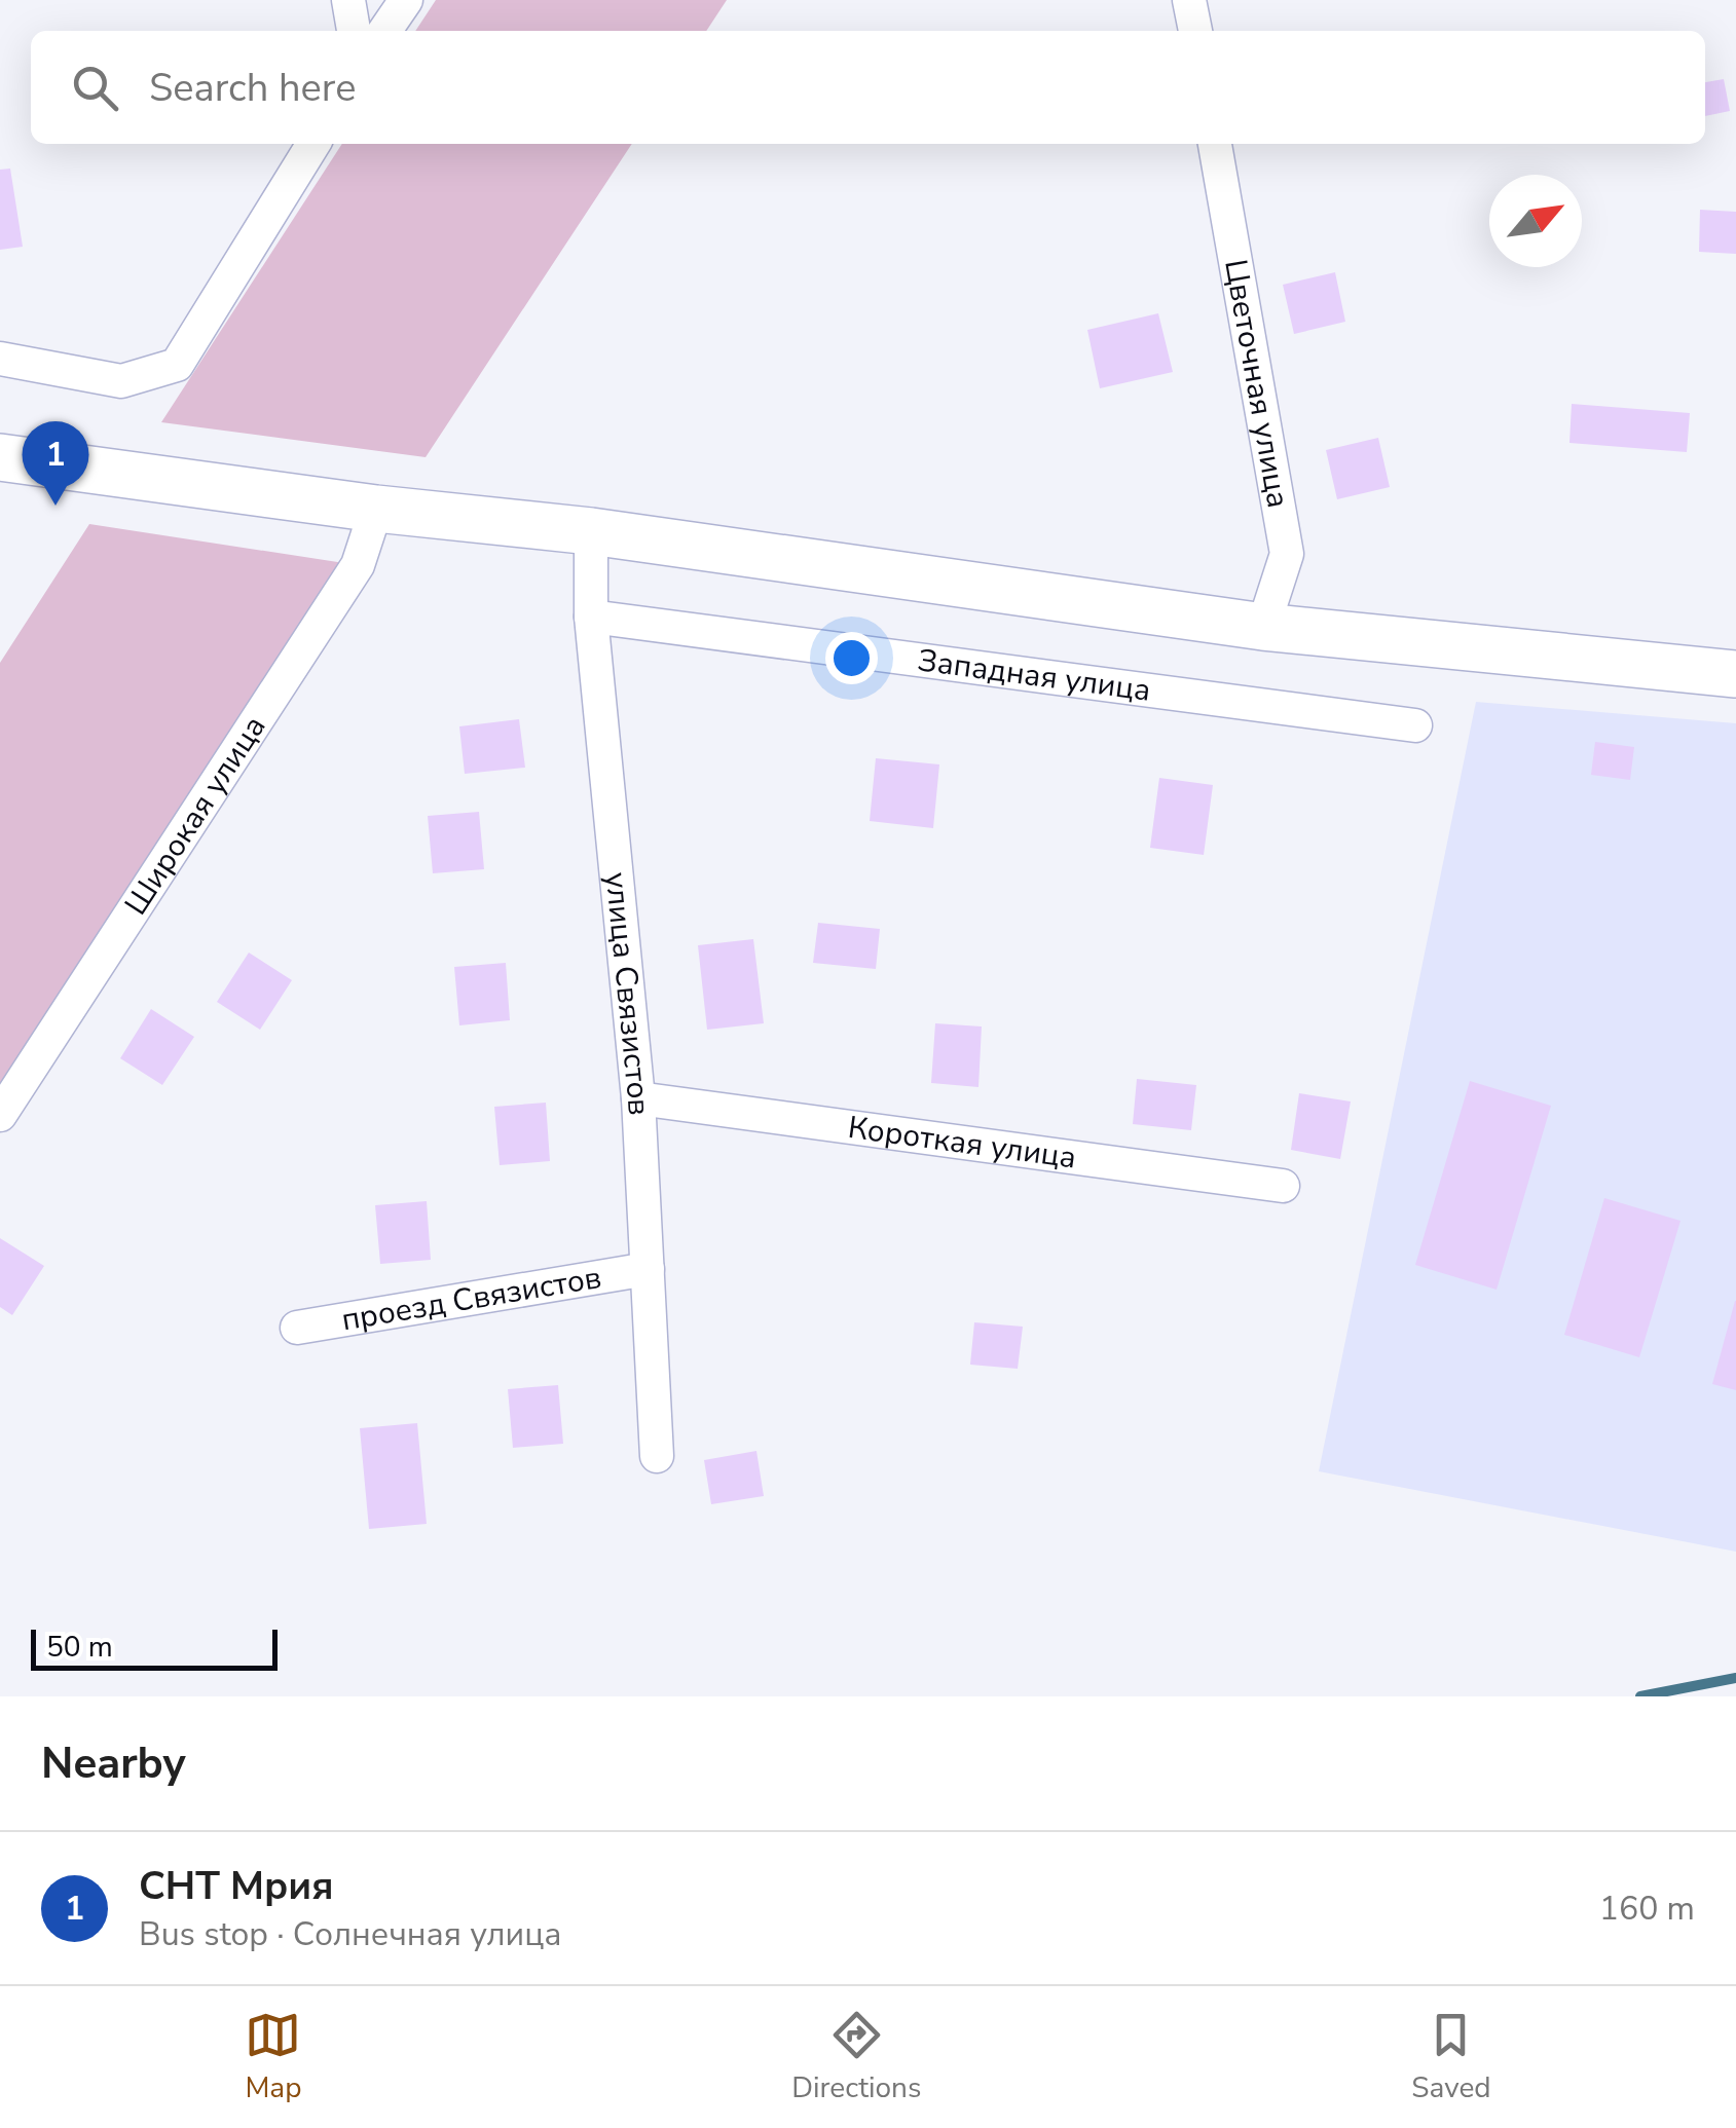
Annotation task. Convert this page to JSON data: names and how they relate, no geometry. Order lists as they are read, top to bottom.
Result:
{
  "streets": {
    "street": [
      "Цветочная улица",
      "Западная улица",
      "Широкая улица",
      "улица Связистов",
      "Короткая улица",
      "проезд Связистов"
    ]
  },
  "crossings": [
    ["Западная улица", "улица Связистов"],
    ["улица Связистов", "Короткая улица"],
    ["улица Связистов", "проезд Связистов"]
  ],
  "scale_bar": "50 m",
  "north": "top right",
  "page": {
    "search": "Search here",
    "pins": "1",
    "scale": "50 m",
    "heading": "Nearby",
    "list": [
      {
        "mark": "1",
        "name": "СНТ Мрия",
        "note": "Bus stop · Солнечная улица",
        "value": "160 m"
      }
    ],
    "nav": ["Map", "Directions", "Saved"]
  }
}
